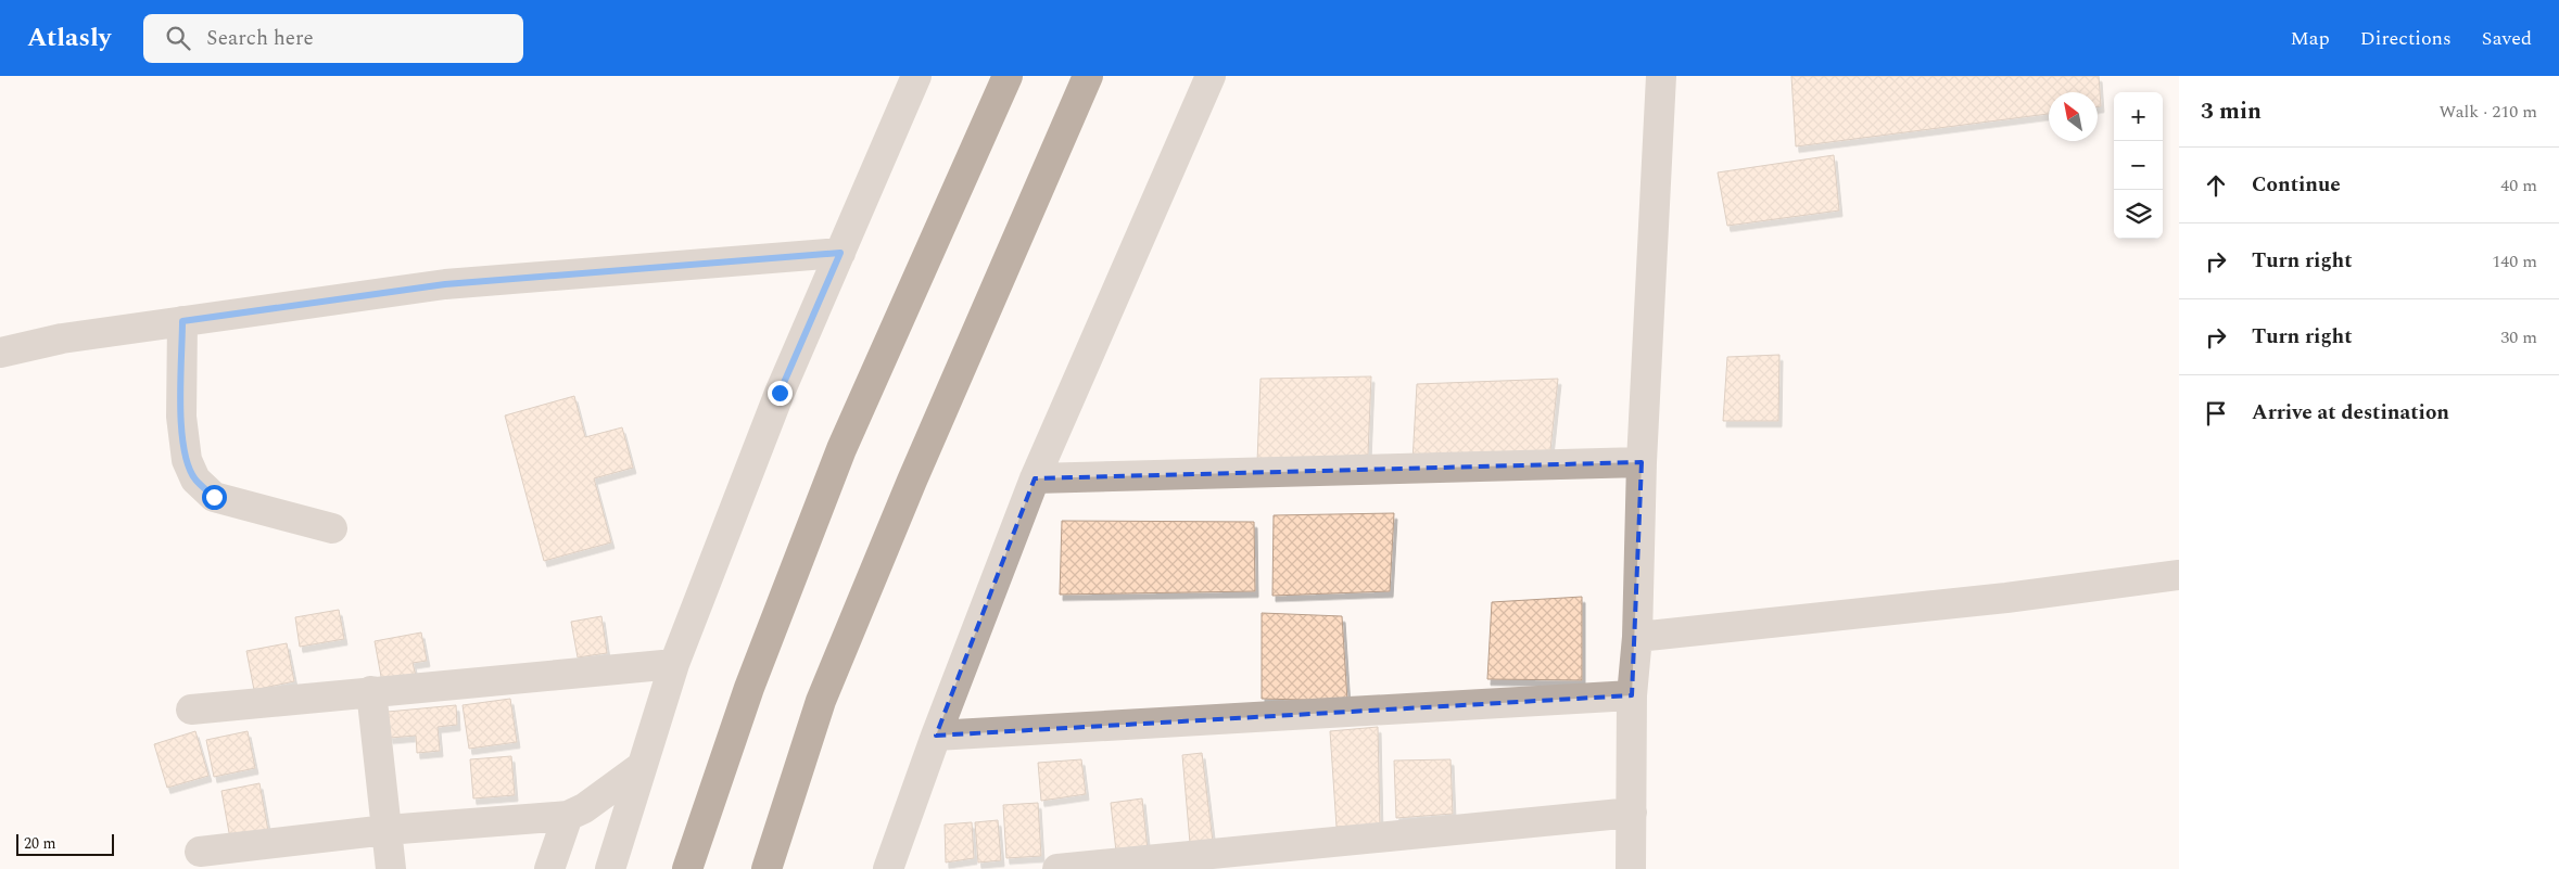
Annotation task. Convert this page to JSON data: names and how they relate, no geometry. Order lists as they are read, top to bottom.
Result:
{
  "scale_bar": "20 m",
  "north": "top left",
  "page": {
    "header": "Atlasly",
    "search": "Search here",
    "nav": ["Map", "Directions", "Saved"],
    "heading": ["3 min", "Walk · 210 m"],
    "map_buttons": ["+", "−"],
    "list": [
      ["Continue", "40 m"],
      ["Turn right", "140 m"],
      ["Turn right", "30 m"],
      "Arrive at destination"
    ],
    "scale": "20 m"
  }
}
